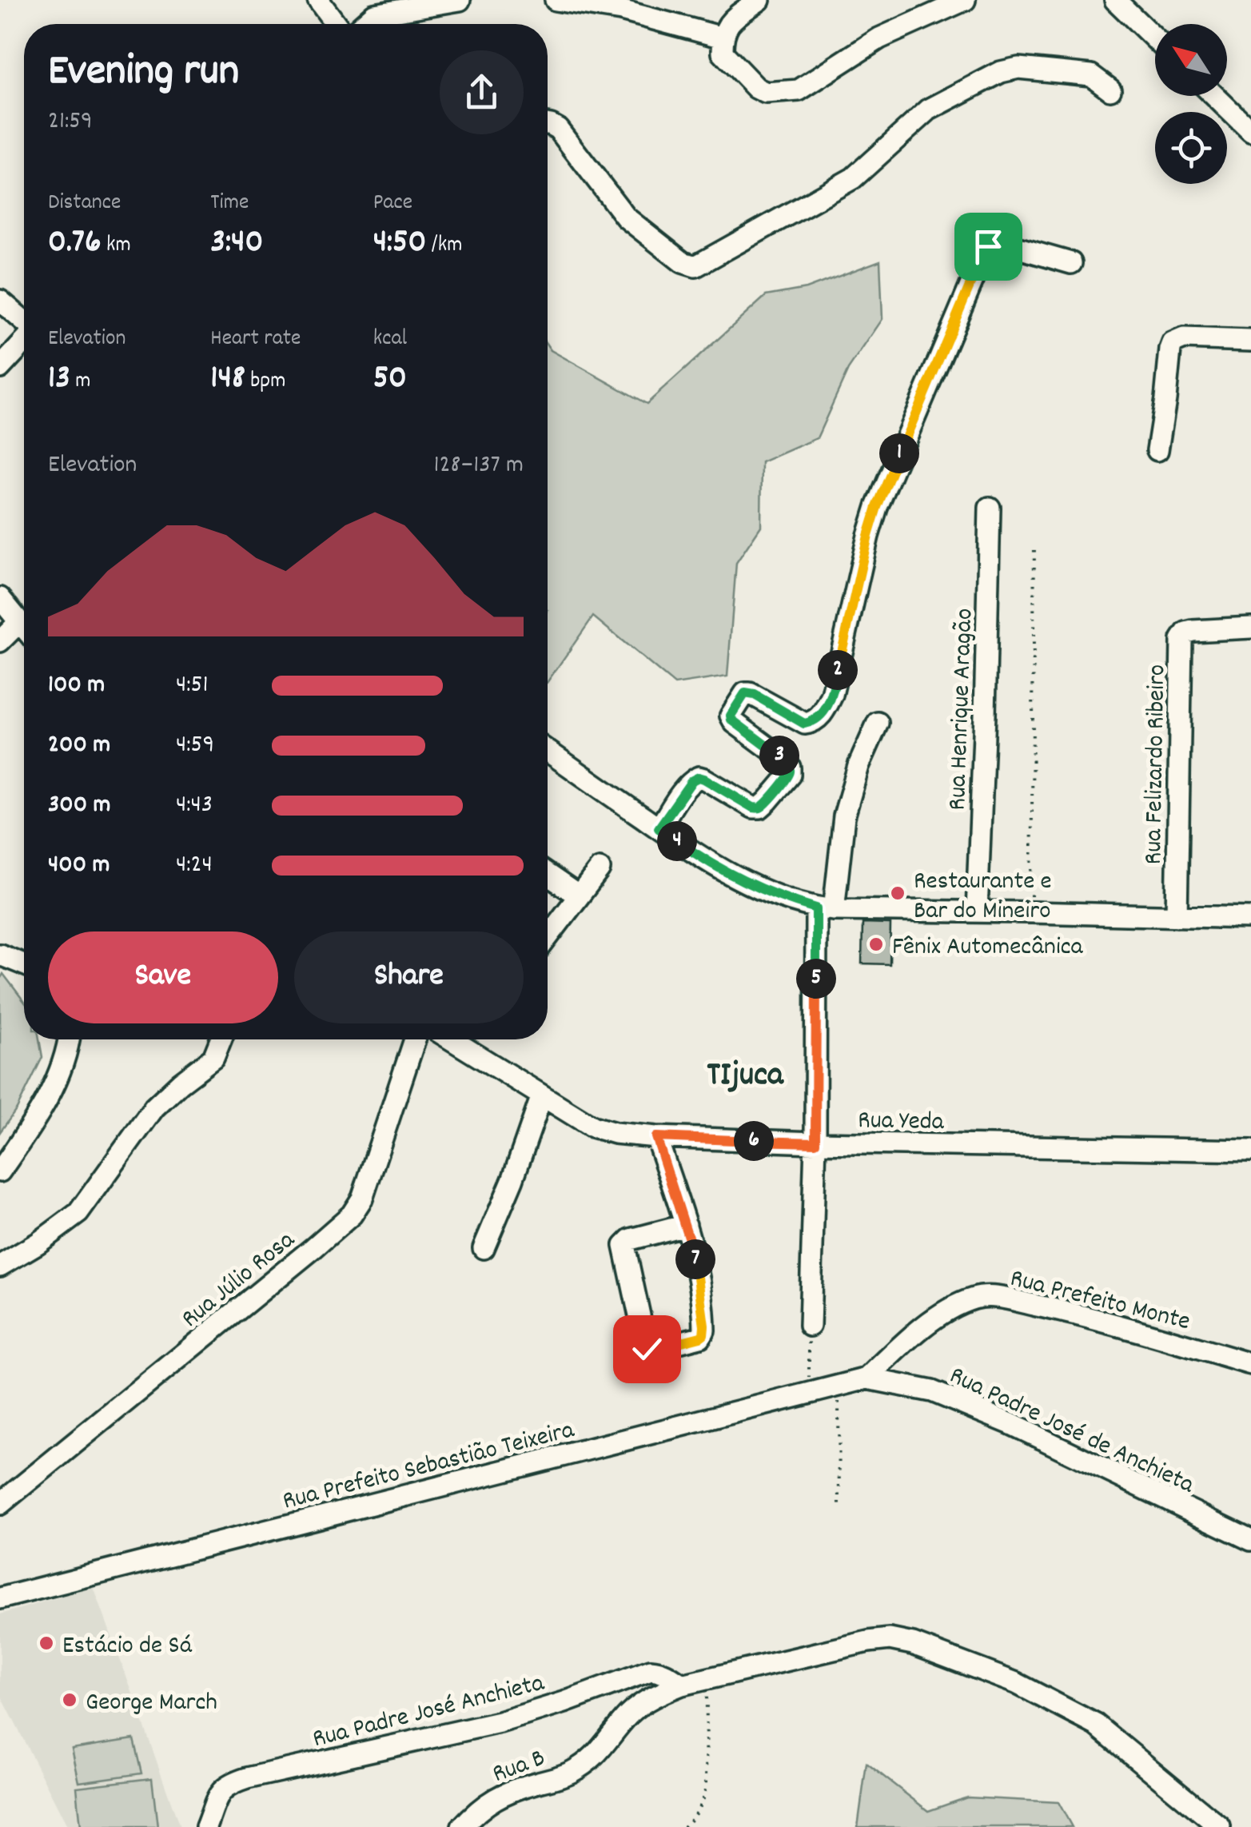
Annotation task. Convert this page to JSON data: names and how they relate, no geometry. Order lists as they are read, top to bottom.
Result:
{
  "streets": {
    "street": [
      "Rua Henrique Aragão",
      "Rua Felizardo Ribeiro",
      "Rua Yeda",
      "Rua Júlio Rosa",
      "Rua Prefeito Monte",
      "Rua Padre José de Anchieta",
      "Rua Prefeito Sebastião Teixeira",
      "Rua Padre José Anchieta",
      "Rua B"
    ]
  },
  "crossings": [
    ["Rua Prefeito Monte", "Rua Padre José de Anchieta"],
    ["Rua Prefeito Monte", "Rua Prefeito Sebastião Teixeira"],
    ["Rua Padre José de Anchieta", "Rua Prefeito Sebastião Teixeira"],
    ["Rua Padre José Anchieta", "Rua B"]
  ],
  "districts": ["TIjuca"],
  "places": [
    "Restaurante e Bar do Mineiro",
    "Fênix Automecânica",
    "Estácio de Sá",
    "George March"
  ],
  "north": "top left",
  "page": {
    "heading": ["Evening run", "21:59"],
    "stats": [
      ["Distance", "0.76 km"],
      ["Time", "3:40"],
      ["Pace", "4:50 /km"],
      ["Elevation", "13 m"],
      ["Heart rate", "148 bpm"],
      ["kcal", "50"]
    ],
    "chart": ["Elevation", "128–137 m"],
    "pins": [
      "1",
      "2",
      "3",
      "4",
      "5",
      "6",
      "7"
    ],
    "list": [
      {
        "name": "100 m",
        "note": "4:51"
      },
      {
        "name": "200 m",
        "note": "4:59"
      },
      {
        "name": "300 m",
        "note": "4:43"
      },
      {
        "name": "400 m",
        "note": "4:24"
      }
    ],
    "buttons": ["Save", "Share"]
  }
}
